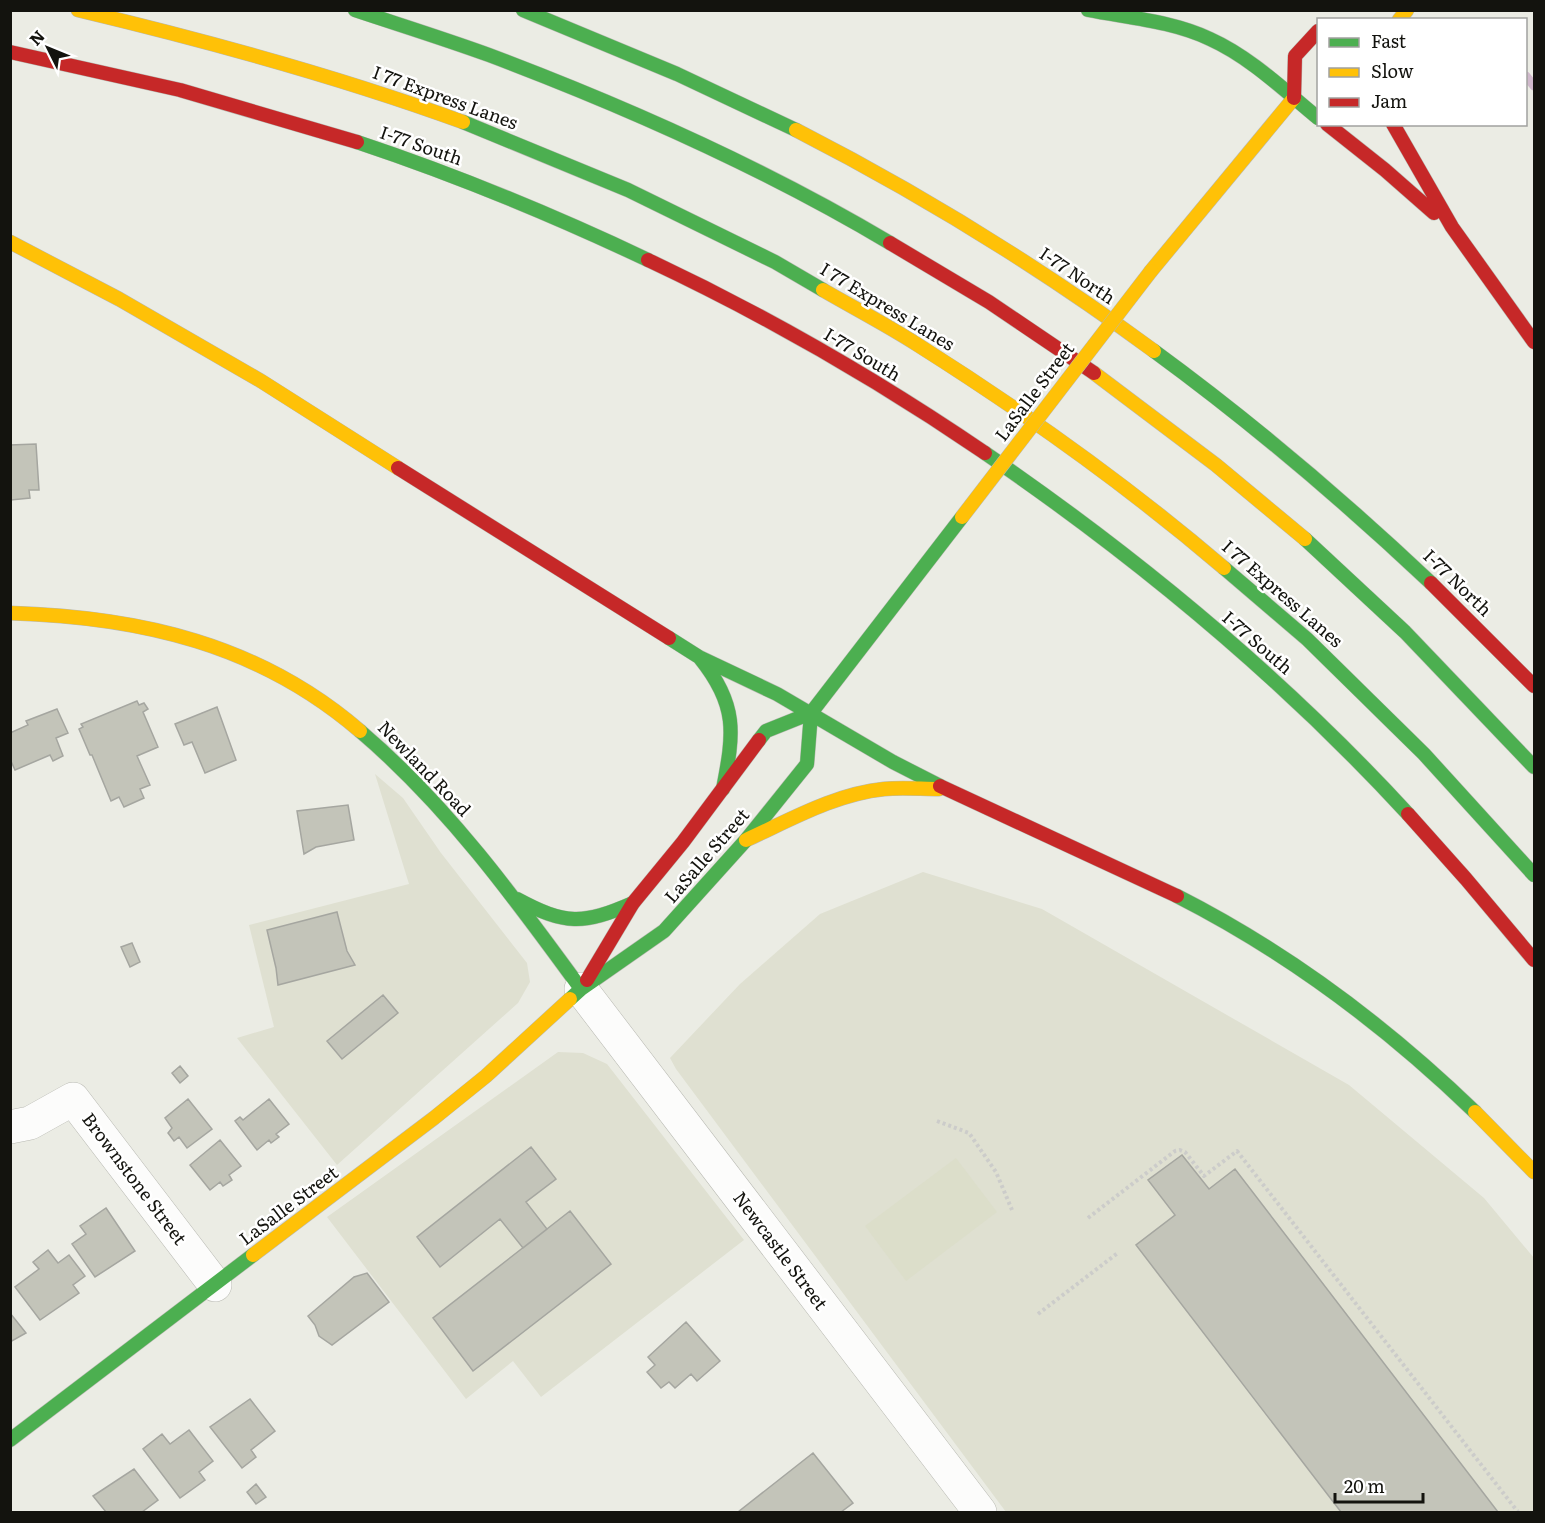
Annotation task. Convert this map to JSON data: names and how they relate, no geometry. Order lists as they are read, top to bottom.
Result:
{
  "streets": {
    "main road": [
      "I 77 Express Lanes",
      "I-77 South",
      "I-77 North",
      "LaSalle Street",
      "Newland Road"
    ],
    "street": ["Brownstone Street", "Newcastle Street"]
  },
  "crossings": [
    ["LaSalle Street", "Newland Road"],
    ["LaSalle Street", "Brownstone Street"],
    ["LaSalle Street", "Newcastle Street"],
    ["Newland Road", "Newcastle Street"]
  ],
  "legend": ["Fast", "Slow", "Jam"],
  "scale_bar": "20 m",
  "north": "top left"
}
